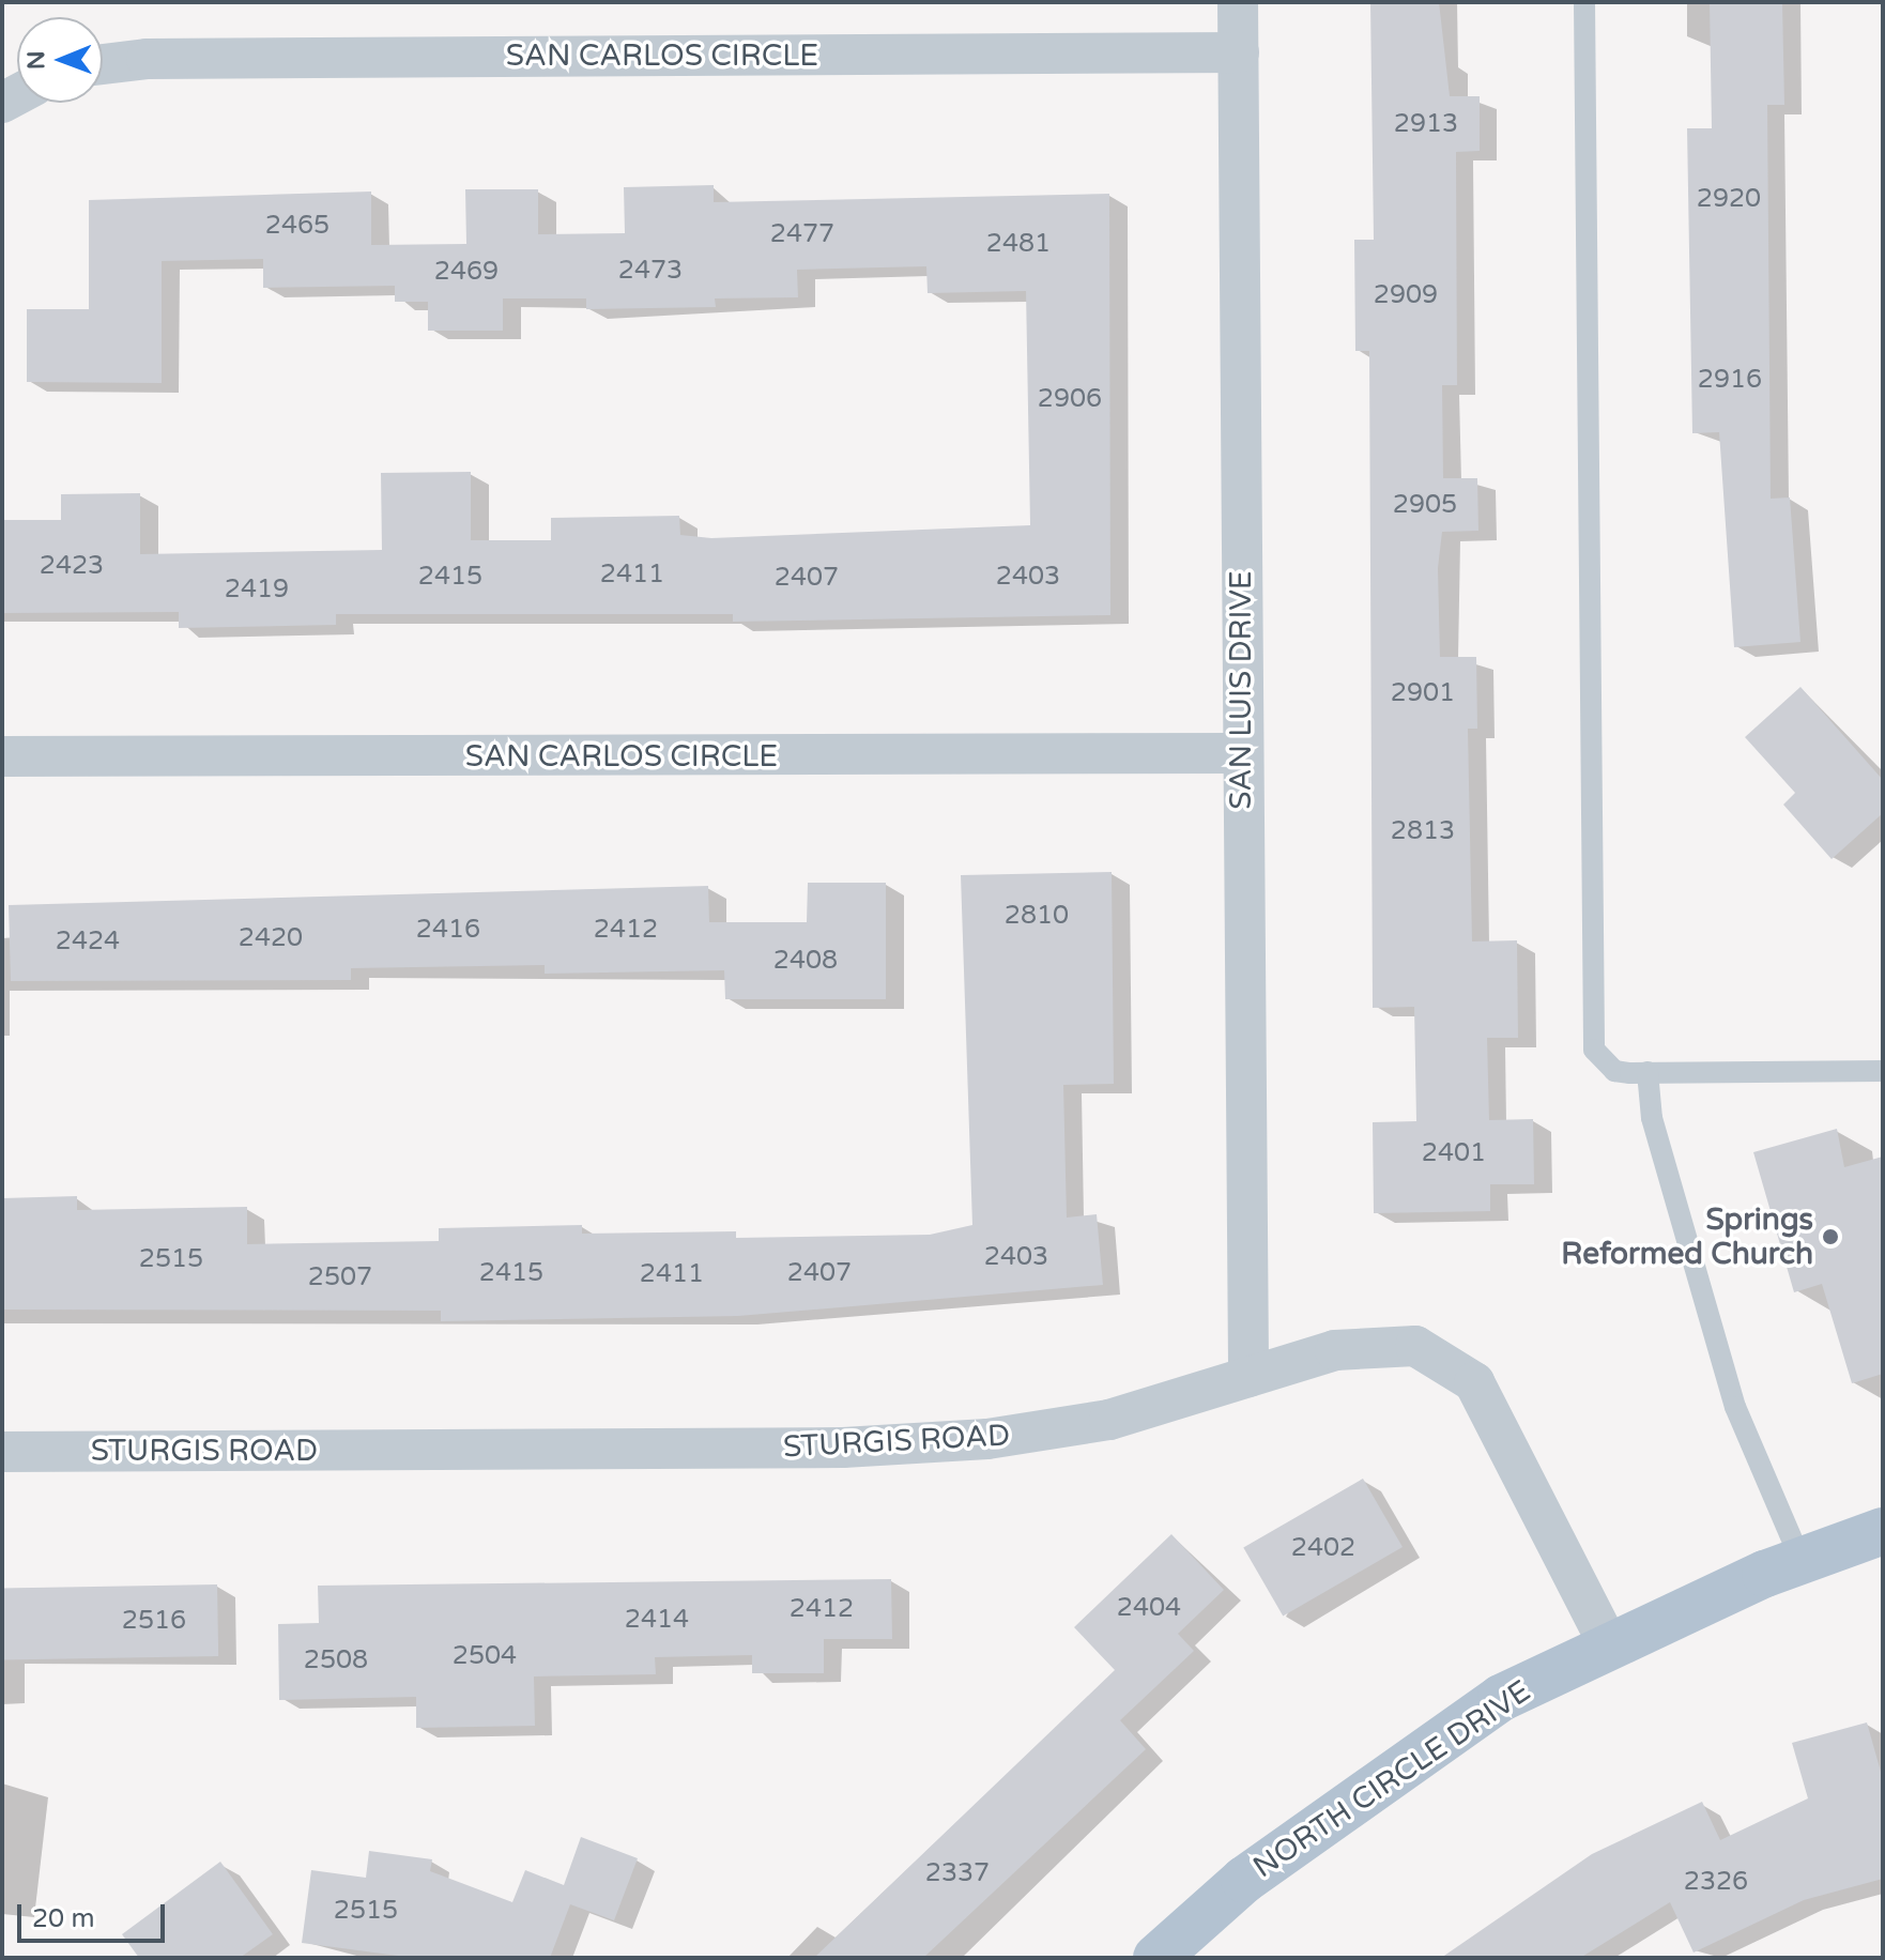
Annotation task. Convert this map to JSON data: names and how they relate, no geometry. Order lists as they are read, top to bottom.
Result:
{
  "streets": {
    "main road": ["NORTH CIRCLE DRIVE"],
    "street": ["SAN CARLOS CIRCLE", "SAN LUIS DRIVE", "STURGIS ROAD"]
  },
  "crossings": [
    ["SAN CARLOS CIRCLE", "SAN LUIS DRIVE"],
    ["SAN LUIS DRIVE", "STURGIS ROAD"],
    ["STURGIS ROAD", "NORTH CIRCLE DRIVE"]
  ],
  "places": ["Springs Reformed Church"],
  "house_numbers": [
    "2913",
    "2920",
    "2465",
    "2477",
    "2481",
    "2473",
    "2469",
    "2909",
    "2916",
    "2906",
    "2905",
    "2423",
    "2411",
    "2415",
    "2403",
    "2407",
    "2419",
    "2901",
    "2813",
    "2810",
    "2416",
    "2412",
    "2420",
    "2424",
    "2408",
    "2401",
    "2403",
    "2515",
    "2415",
    "2407",
    "2411",
    "2507",
    "2402",
    "2404",
    "2412",
    "2414",
    "2516",
    "2504",
    "2508",
    "2337",
    "2326",
    "2515"
  ],
  "scale_bar": "20 m",
  "north": "left"
}
